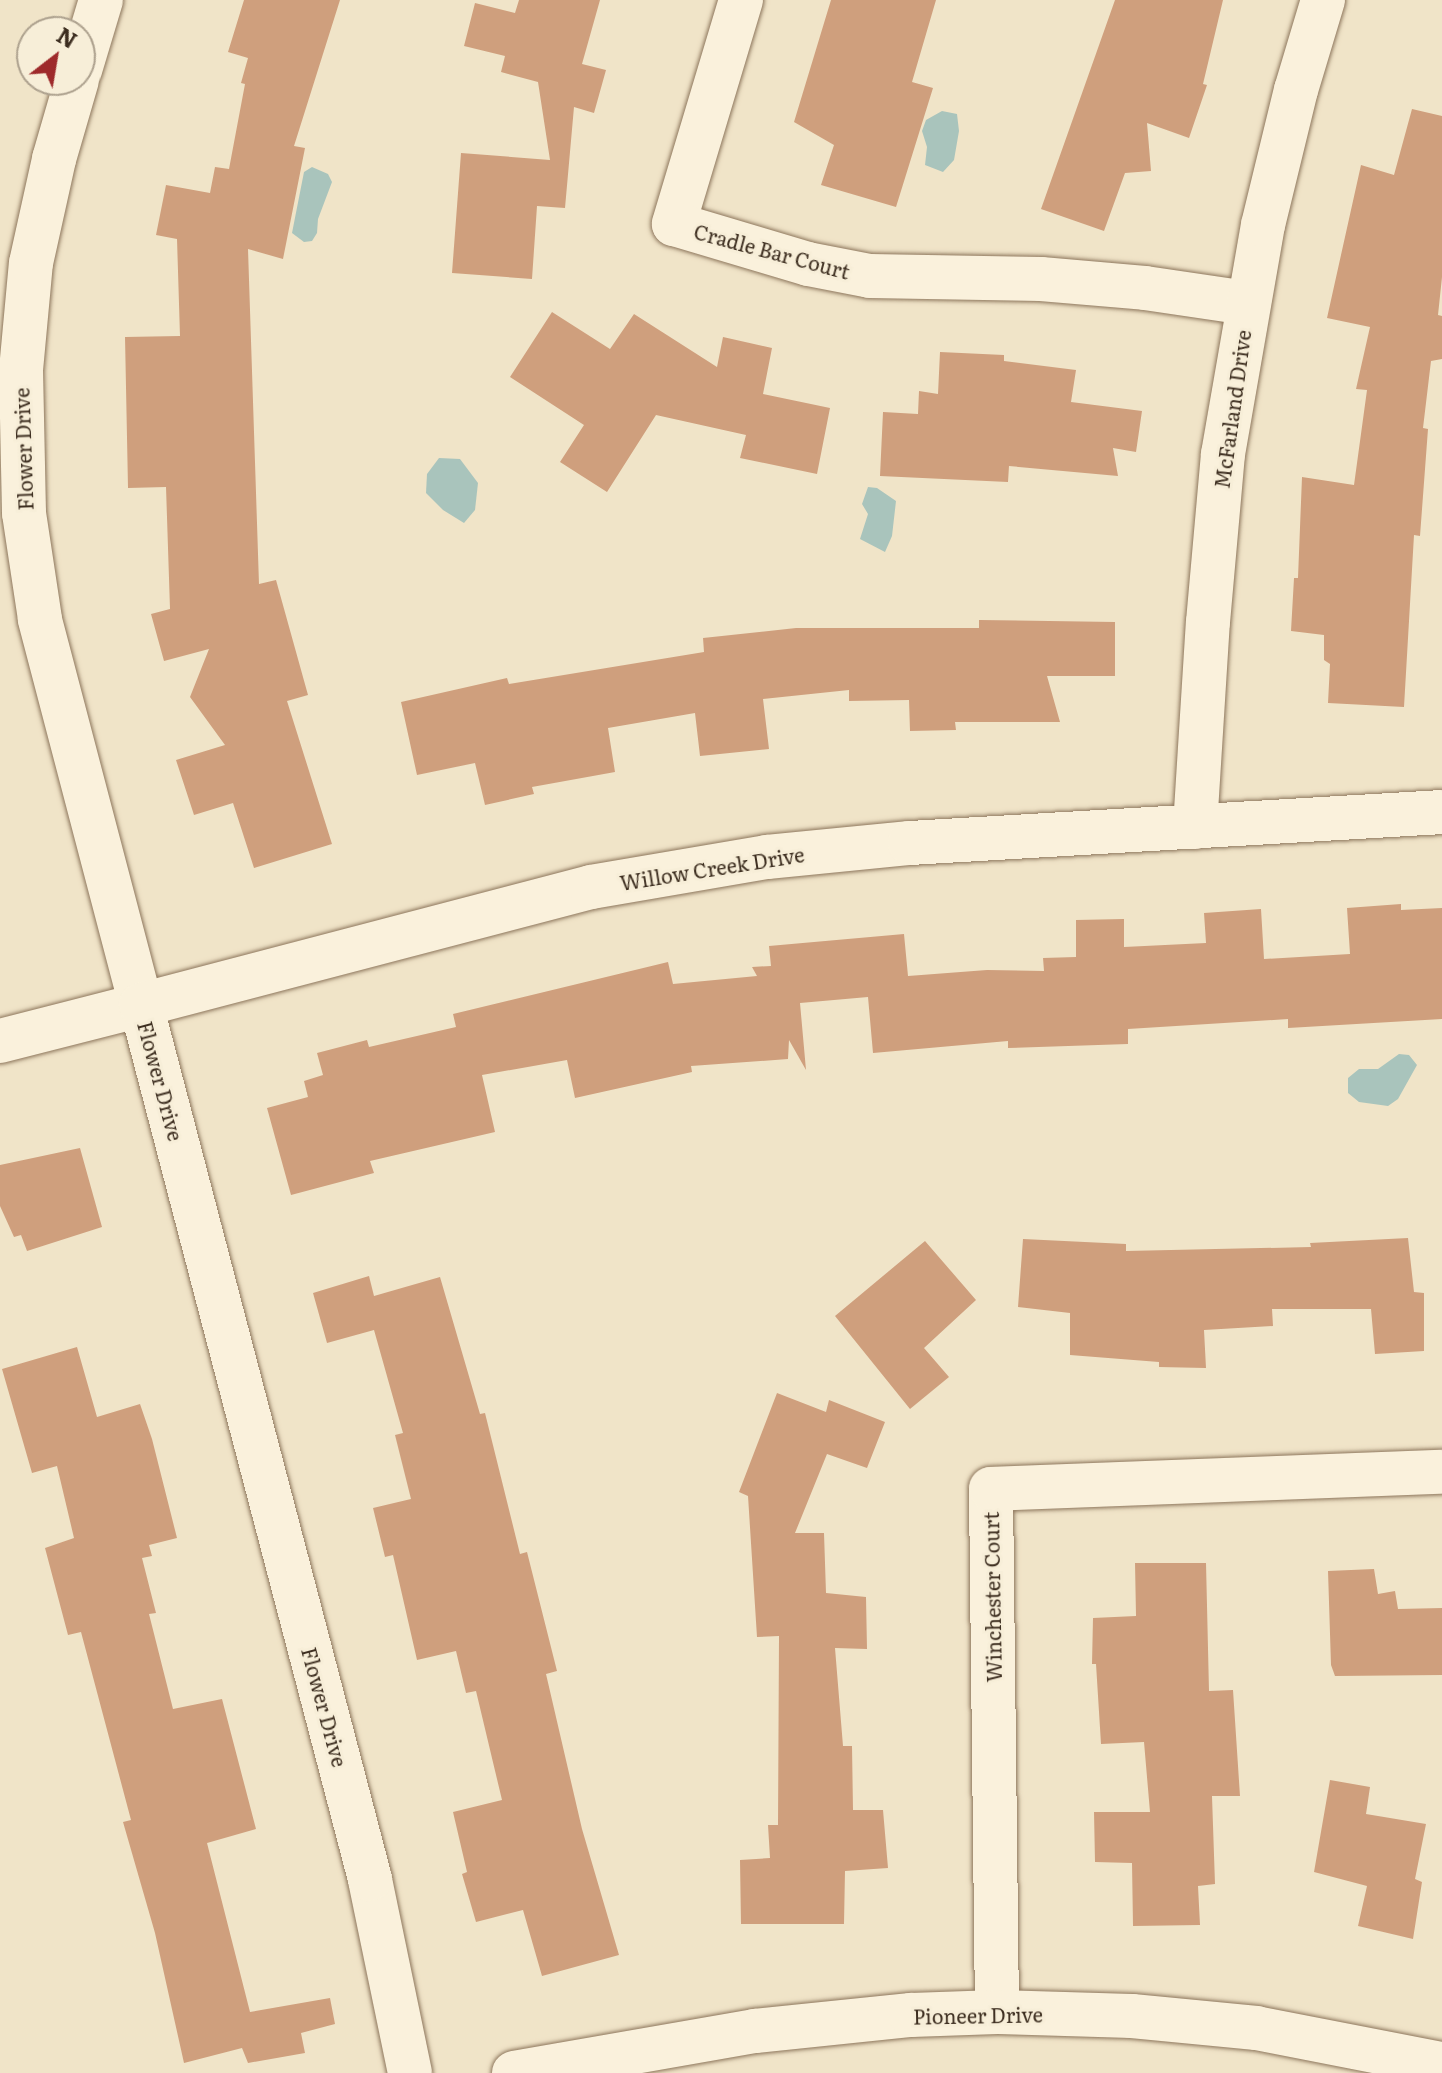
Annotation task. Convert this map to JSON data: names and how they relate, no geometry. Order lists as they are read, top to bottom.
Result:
{
  "streets": {
    "street": [
      "Cradle Bar Court",
      "McFarland Drive",
      "Flower Drive",
      "Willow Creek Drive",
      "Winchester Court",
      "Pioneer Drive"
    ]
  },
  "crossings": [
    ["Cradle Bar Court", "McFarland Drive"],
    ["McFarland Drive", "Willow Creek Drive"],
    ["Flower Drive", "Willow Creek Drive"],
    ["Winchester Court", "Pioneer Drive"]
  ],
  "north": "top right"
}
